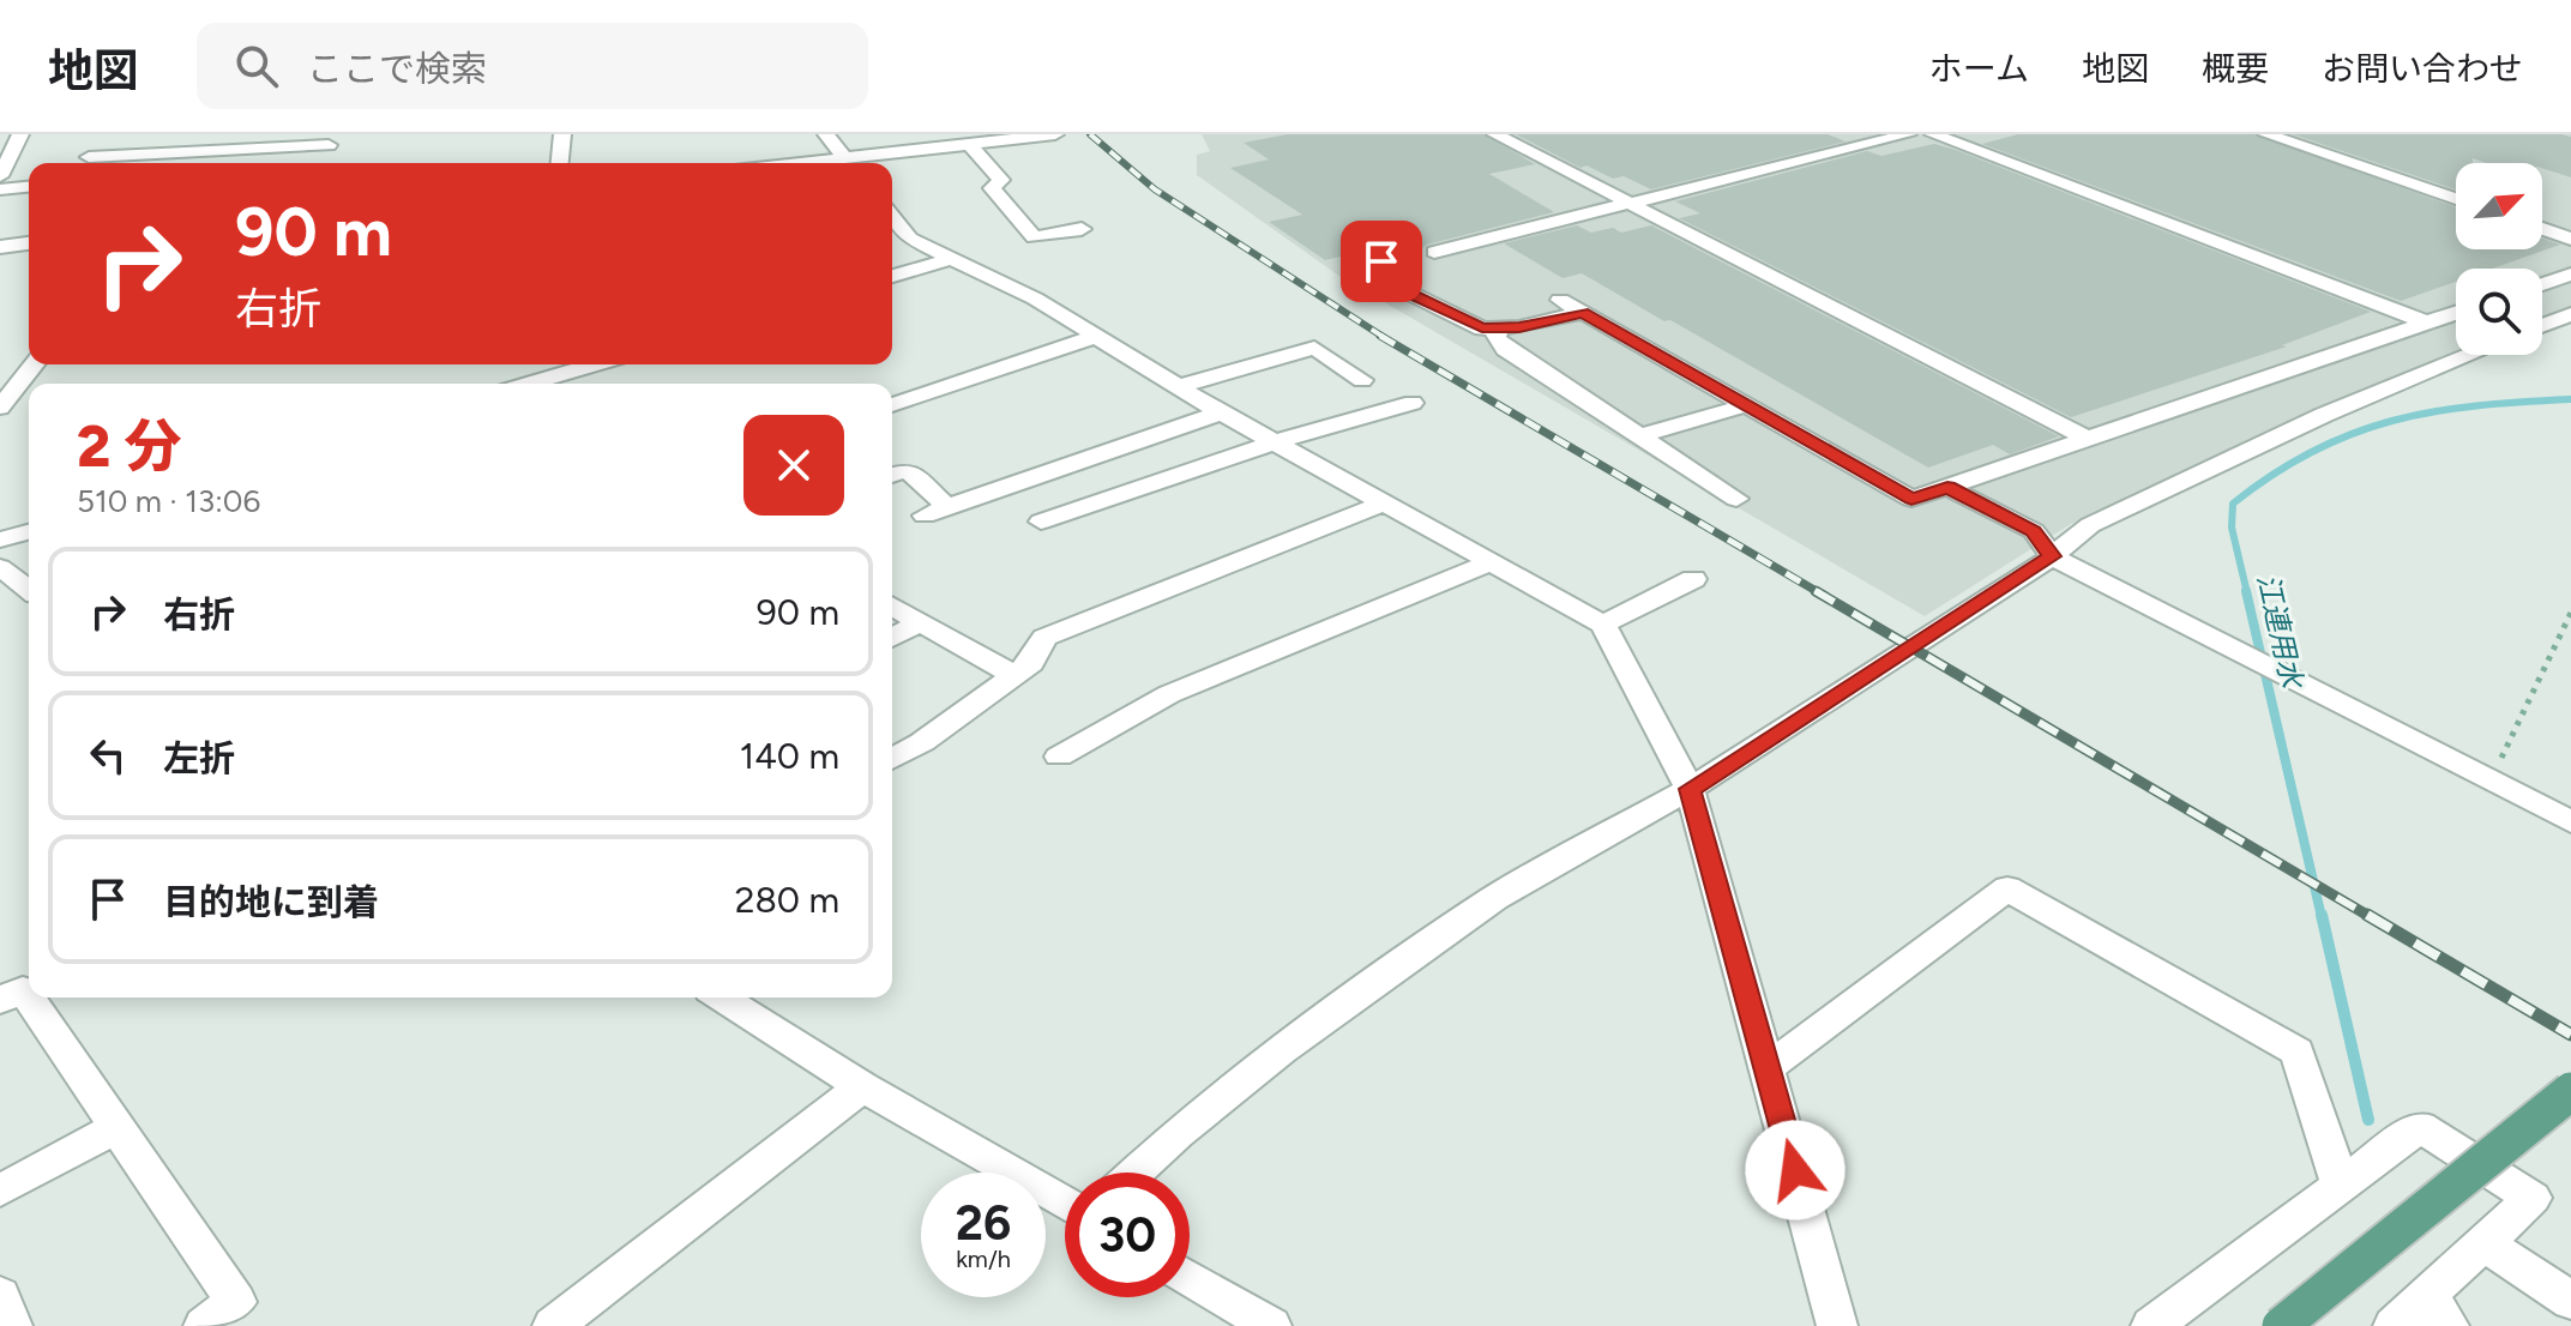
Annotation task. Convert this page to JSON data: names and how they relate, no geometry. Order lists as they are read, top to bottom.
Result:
{
  "water": ["江連用水"],
  "north": "top right",
  "page": {
    "header": "地図",
    "search": "ここで検索",
    "nav": [
      "ホーム",
      "地図",
      "概要",
      "お問い合わせ"
    ],
    "turn": ["90 m", "右折"],
    "heading": ["2 分", "510 m · 13:06"],
    "list": [
      {
        "name": "右折",
        "value": "90 m"
      },
      {
        "name": "左折",
        "value": "140 m"
      },
      {
        "name": "目的地に到着",
        "value": "280 m"
      }
    ],
    "speed": "26 km/h",
    "limit": "30"
  }
}
